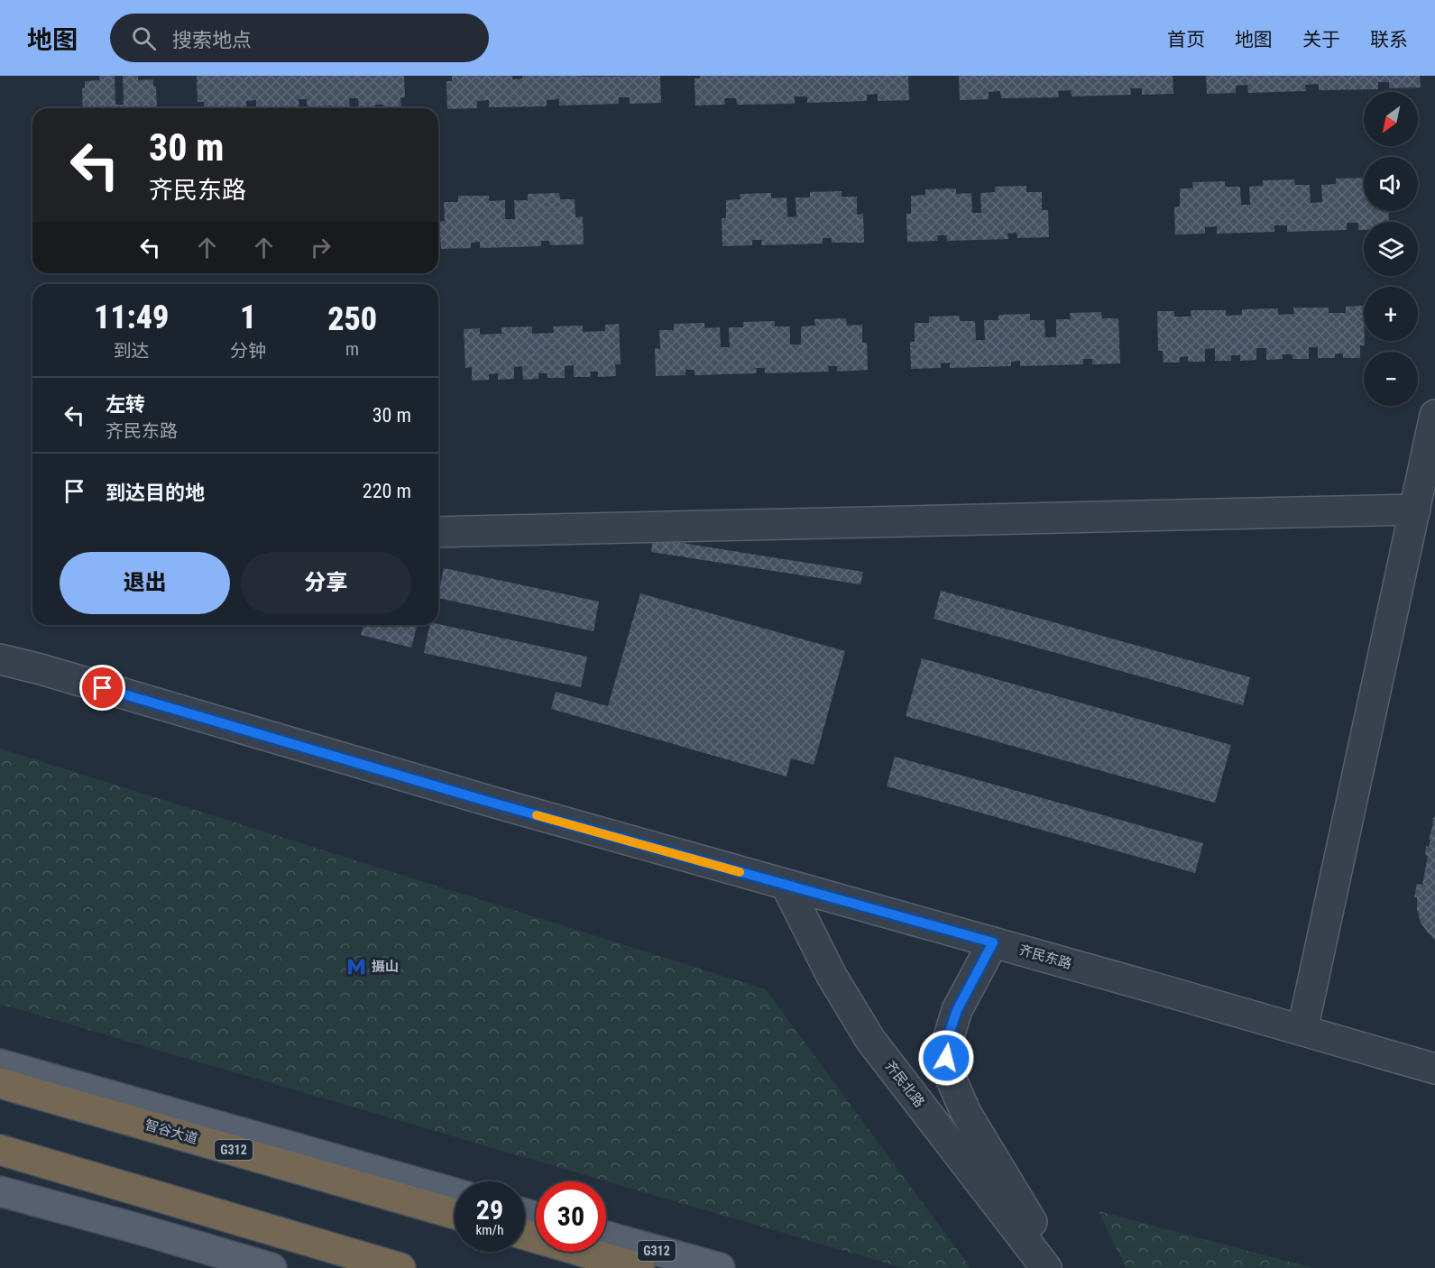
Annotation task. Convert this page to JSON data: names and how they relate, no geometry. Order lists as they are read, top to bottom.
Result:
{
  "streets": {
    "highway": ["智谷大道", "G312"],
    "street": ["齐民东路", "齐民北路"]
  },
  "crossings": [
    ["齐民东路", "齐民北路"]
  ],
  "places": {
    "metro station": ["摄山"]
  },
  "north": "bottom left",
  "page": {
    "header": "地图",
    "search": "搜索地点",
    "nav": [
      "首页",
      "地图",
      "关于",
      "联系"
    ],
    "map_buttons": ["+", "−"],
    "turn": ["30 m", "齐民东路"],
    "eta": [
      "11:49",
      "到达",
      "1",
      "分钟",
      "250",
      "m"
    ],
    "list": [
      {
        "name": "左转",
        "note": "齐民东路",
        "value": "30 m"
      },
      {
        "name": "到达目的地",
        "value": "220 m"
      }
    ],
    "buttons": ["退出", "分享"],
    "speed": "29 km/h",
    "limit": "30"
  }
}
